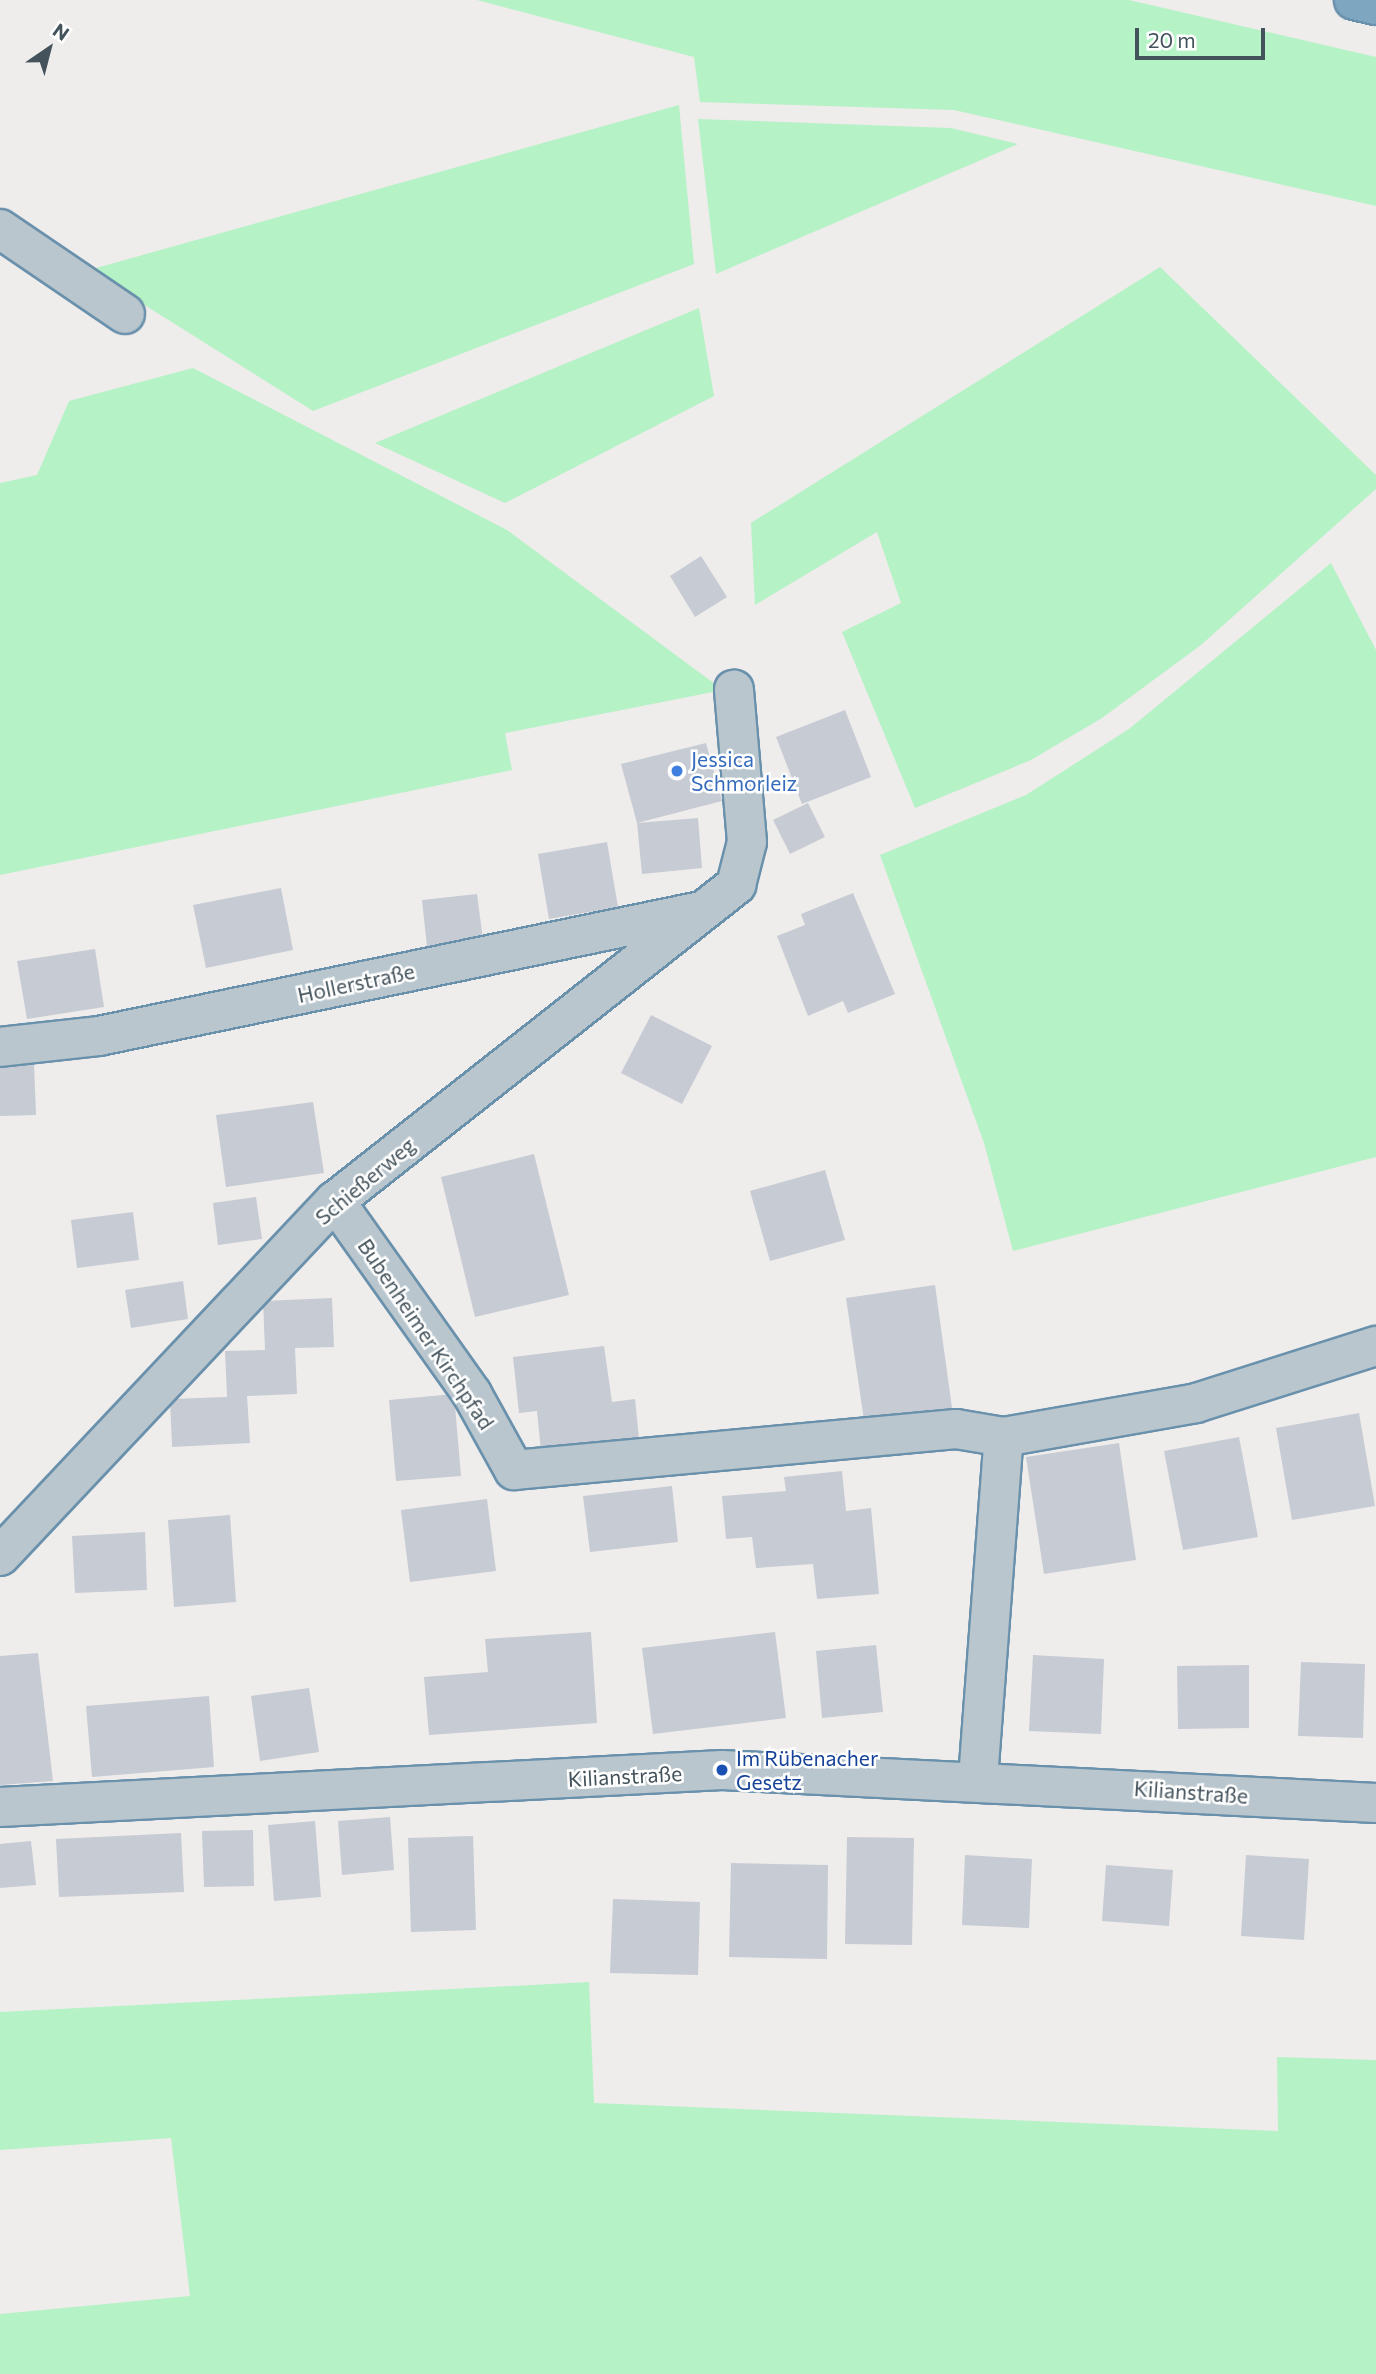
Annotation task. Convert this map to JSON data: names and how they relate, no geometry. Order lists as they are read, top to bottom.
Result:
{
  "streets": {
    "street": [
      "Hollerstraße",
      "Schießerweg",
      "Bubenheimer Kirchpfad",
      "Kilianstraße"
    ]
  },
  "crossings": [
    ["Hollerstraße", "Schießerweg"],
    ["Schießerweg", "Bubenheimer Kirchpfad"]
  ],
  "places": ["Jessica Schmorleiz", "Im Rübenacher Gesetz"],
  "scale_bar": "20 m",
  "north": "top right"
}
